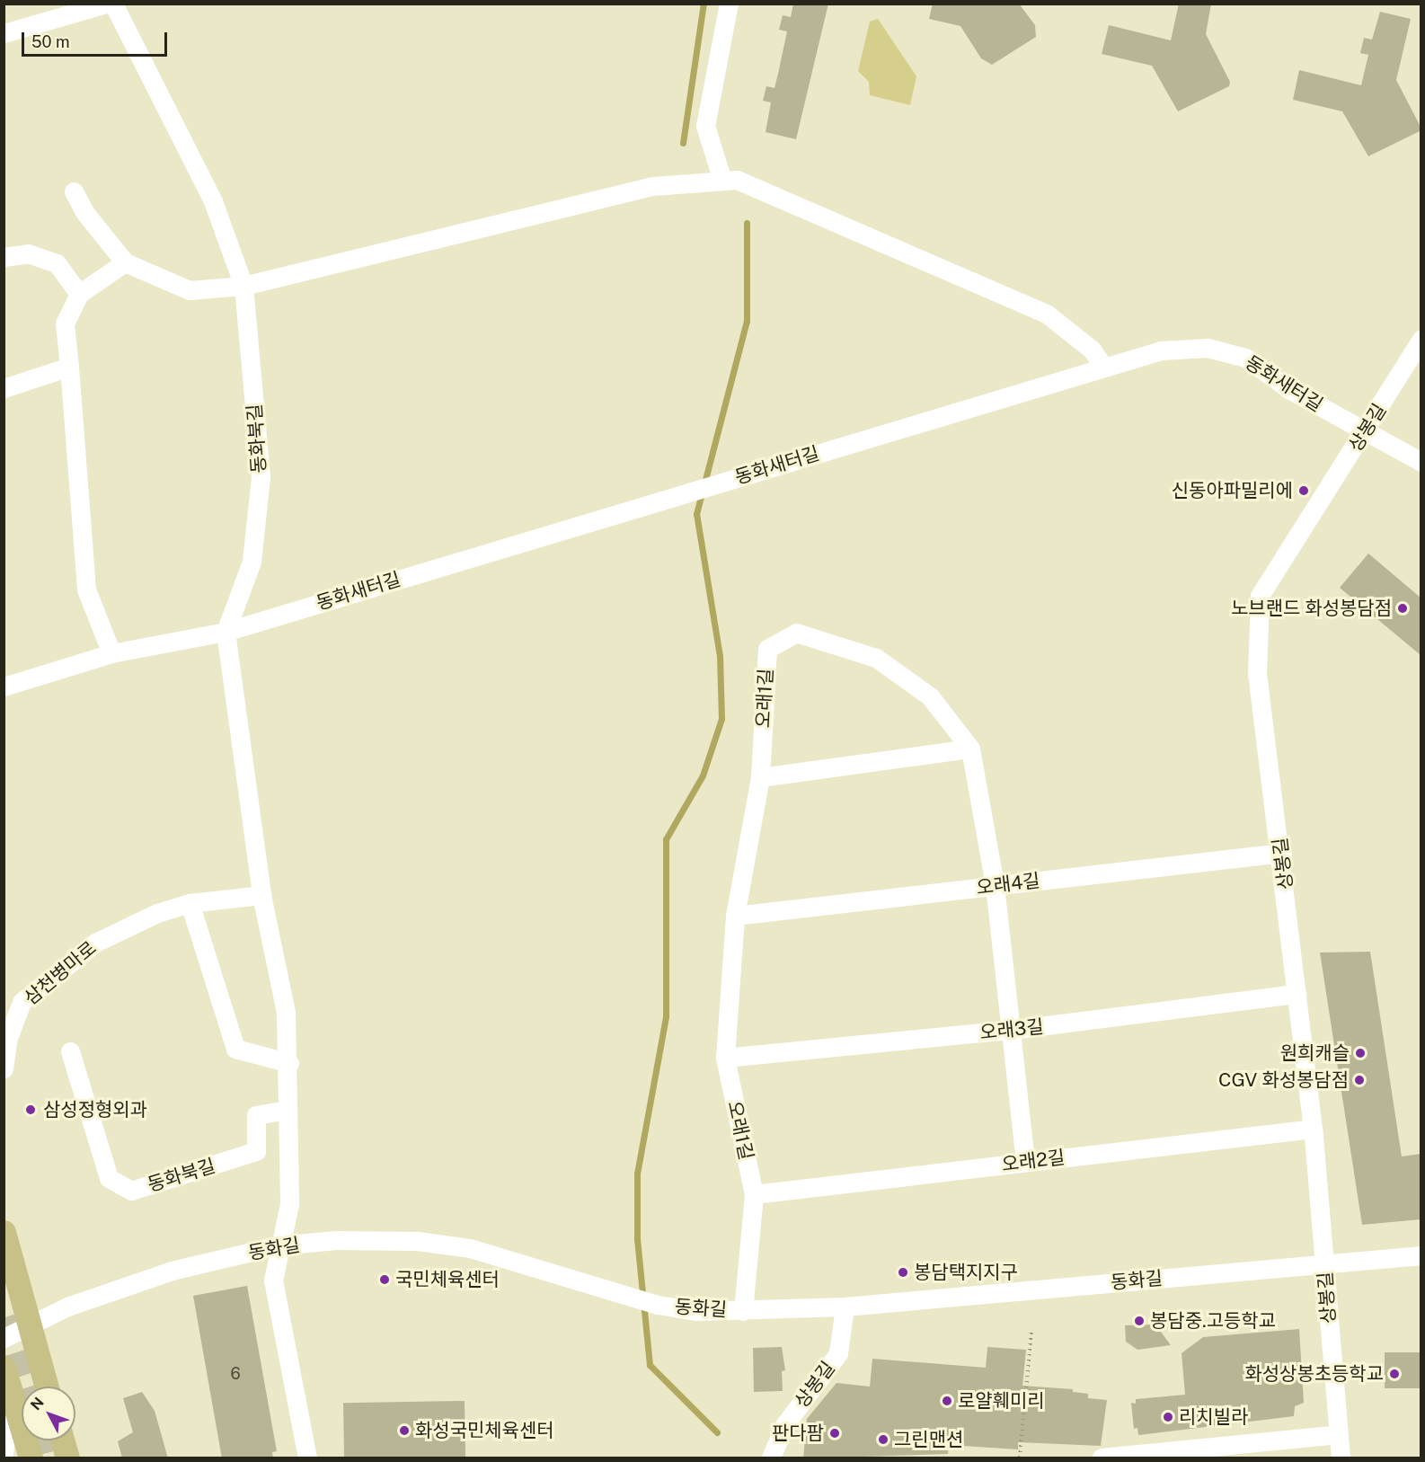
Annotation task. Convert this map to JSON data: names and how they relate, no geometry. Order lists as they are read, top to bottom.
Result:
{
  "streets": {
    "street": [
      "동화새터길",
      "상봉길",
      "동화북길",
      "오래1길",
      "오래4길",
      "삼천병마로",
      "오래3길",
      "오래2길",
      "동화길"
    ]
  },
  "crossings": [
    ["동화새터길", "상봉길"],
    ["동화새터길", "동화북길"],
    ["상봉길", "오래4길"],
    ["상봉길", "오래3길"],
    ["상봉길", "오래2길"],
    ["상봉길", "동화길"],
    ["동화북길", "동화길"],
    ["오래1길", "오래4길"],
    ["오래1길", "오래3길"],
    ["오래1길", "오래2길"],
    ["오래1길", "동화길"]
  ],
  "places": [
    "신동아파밀리에",
    "노브랜드 화성봉담점",
    "원희캐슬",
    "CGV 화성봉담점",
    "삼성정형외과",
    "봉담택지지구",
    "국민체육센터",
    "봉담중.고등학교",
    "화성상봉초등학교",
    "로얄훼미리",
    "리치빌라",
    "화성국민체육센터",
    "판다팜",
    "그린맨션"
  ],
  "house_numbers": ["6"],
  "scale_bar": "50 m",
  "north": "top left"
}
